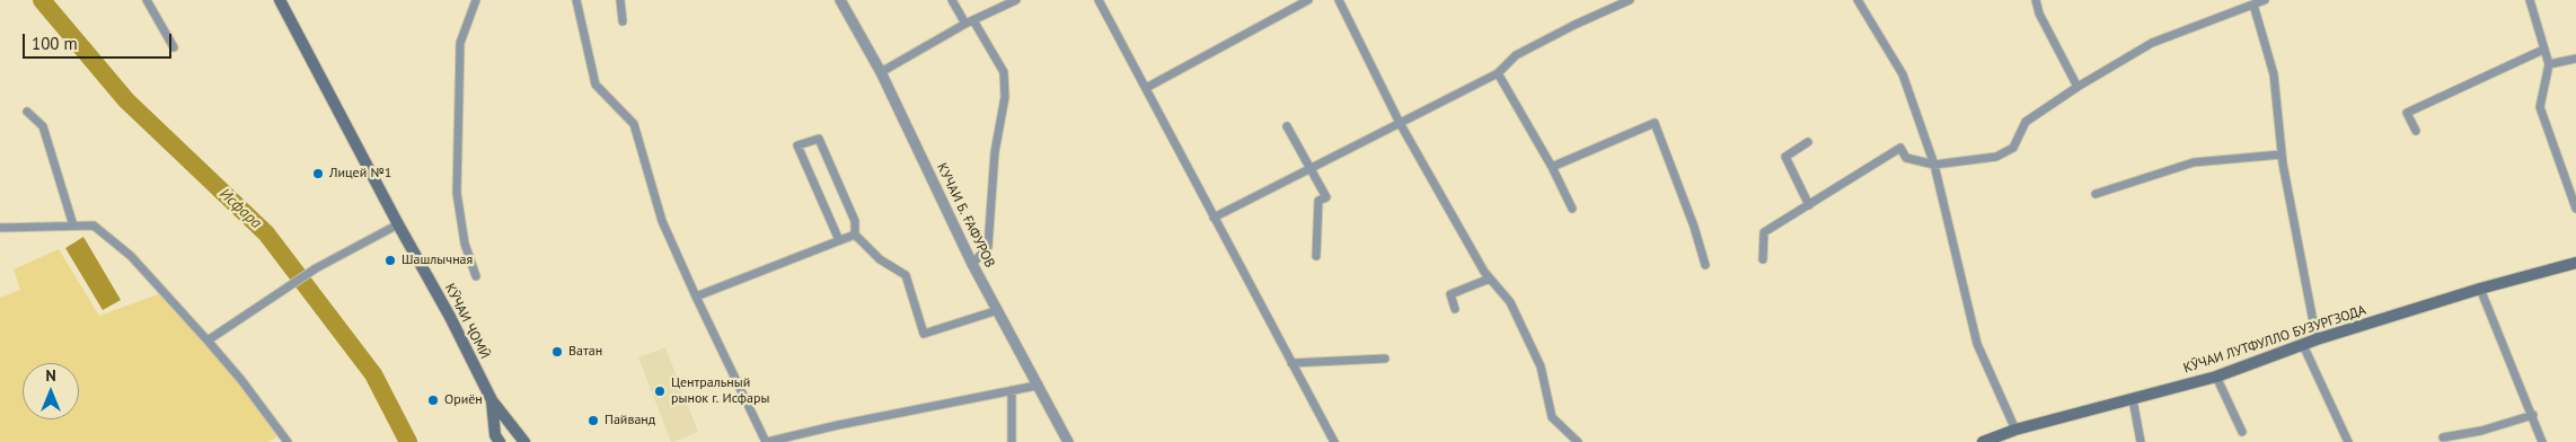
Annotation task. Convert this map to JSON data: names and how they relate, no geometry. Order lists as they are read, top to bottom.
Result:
{
  "streets": {
    "main road": ["КӮЧАИ ҶОМӢ", "КӮЧАИ ЛУТФУЛЛО БУЗУРГЗОДА"],
    "street": ["КУЧАИ Б. ҒАФУРОВ"]
  },
  "water": ["Исфара"],
  "places": [
    "Лицей №1",
    "Шашлычная",
    "Ватан",
    "Центральный рынок г. Исфары",
    "Ориён",
    "Пайванд"
  ],
  "scale_bar": "100 m",
  "north": "top"
}
